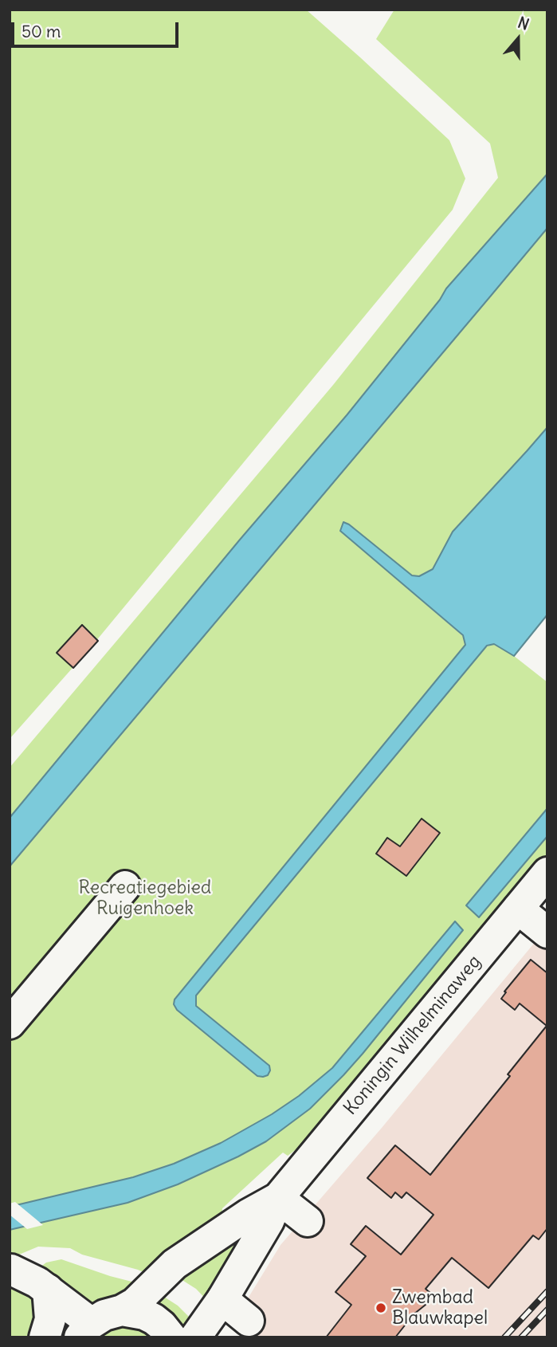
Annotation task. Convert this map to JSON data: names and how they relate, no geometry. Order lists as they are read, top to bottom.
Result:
{
  "streets": {
    "main road": ["Koningin Wilhelminaweg"]
  },
  "parks": ["Recreatiegebied Ruigenhoek"],
  "places": ["Zwembad Blauwkapel"],
  "scale_bar": "50 m",
  "north": "top"
}
